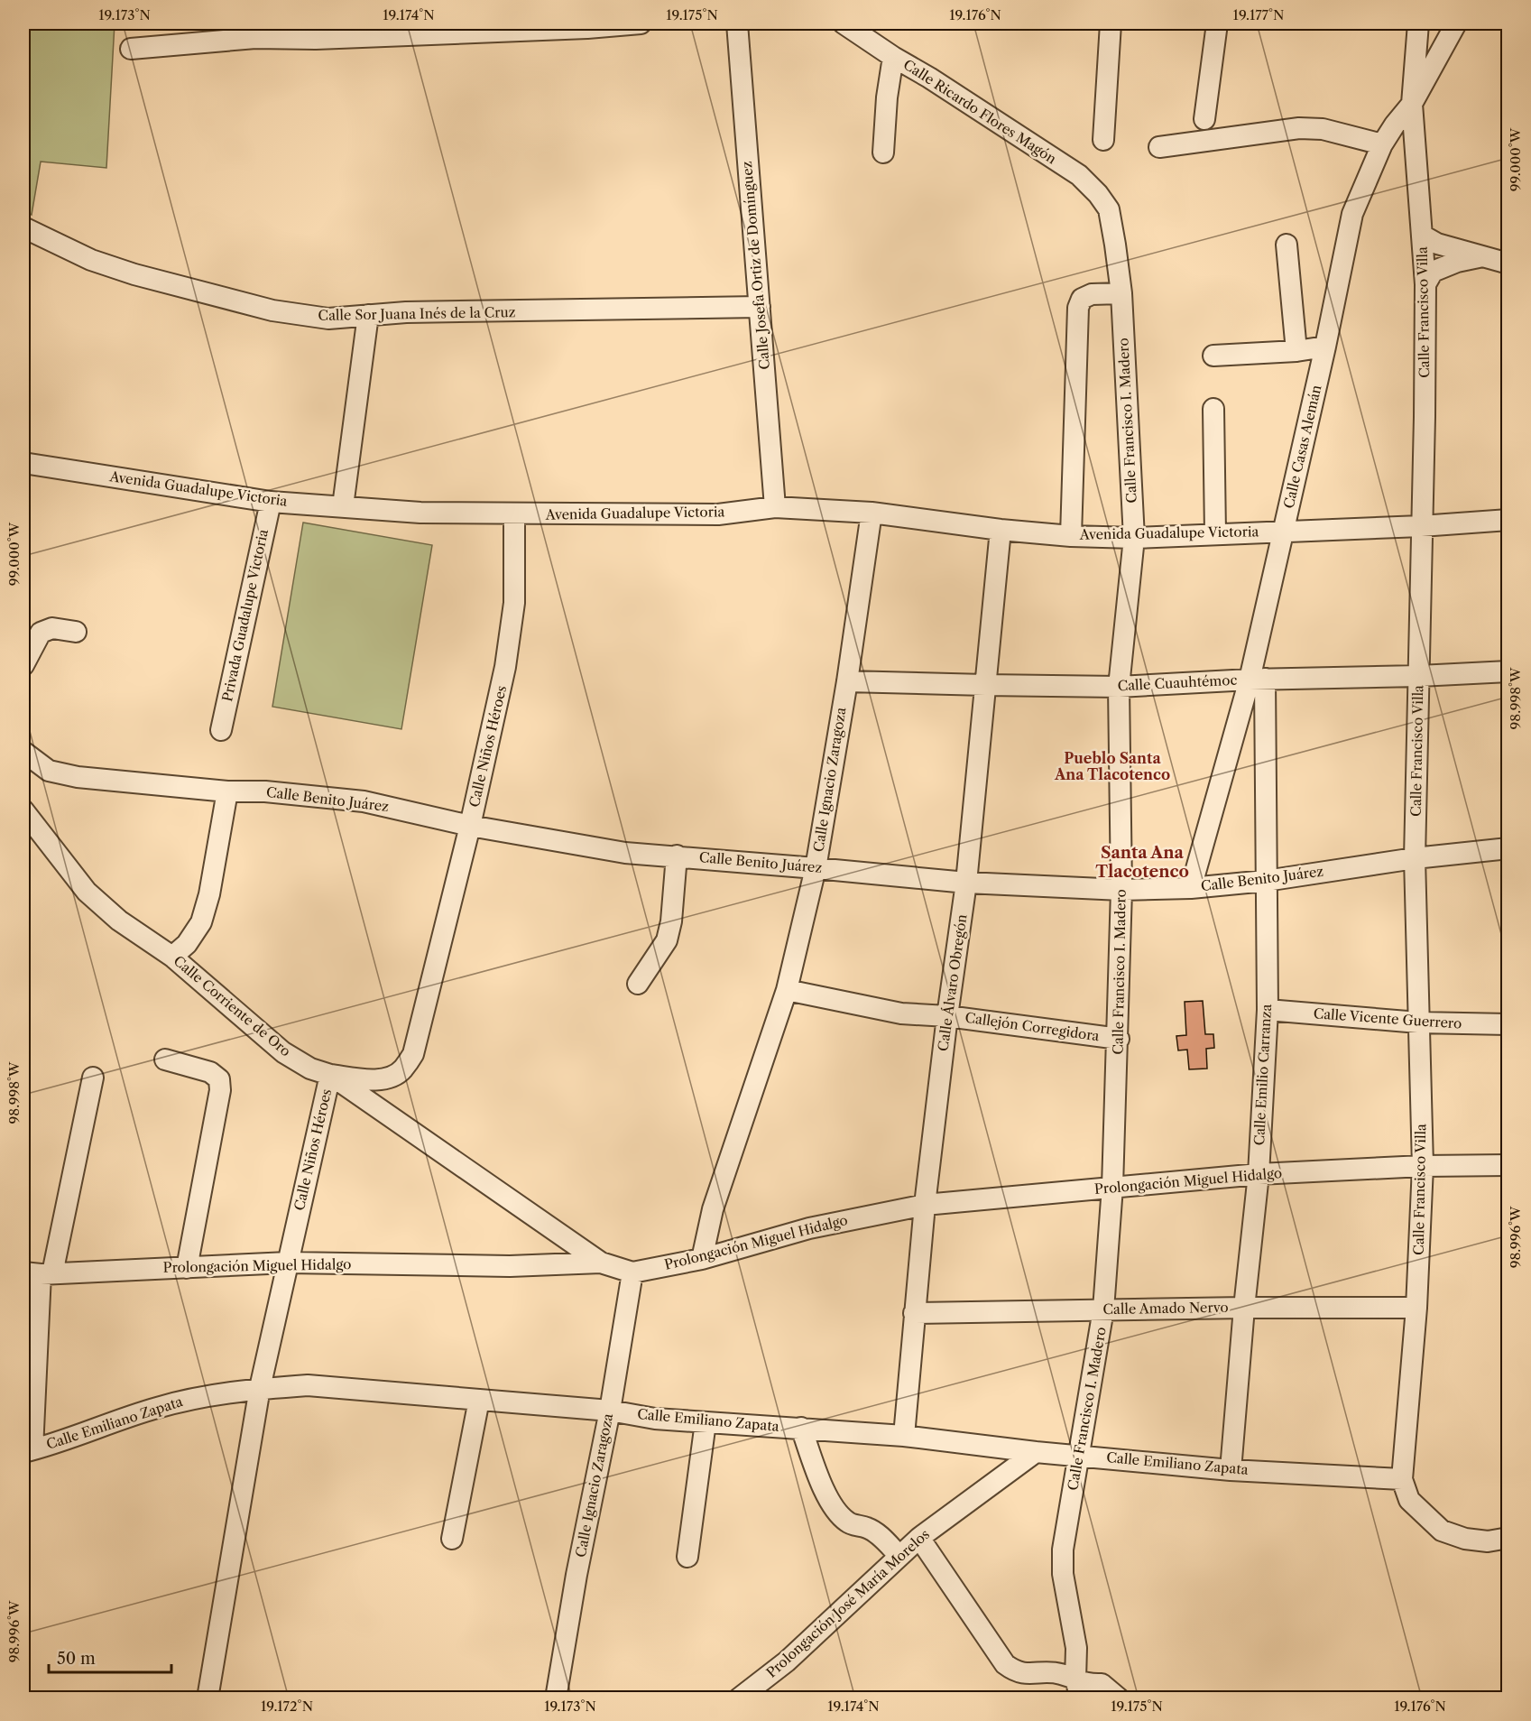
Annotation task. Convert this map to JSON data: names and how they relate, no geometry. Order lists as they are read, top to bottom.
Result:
{
  "streets": {
    "street": [
      "Calle Ricardo Flores Magón",
      "Calle Josefa Ortiz de Domínguez",
      "Calle Francisco Villa",
      "Calle Sor Juana Inés de la Cruz",
      "Calle Francisco I. Madero",
      "Calle Casas Alemán",
      "Avenida Guadalupe Victoria",
      "Privada Guadalupe Victoria",
      "Calle Cuauhtémoc",
      "Calle Niños Héroes",
      "Calle Ignacio Zaragoza",
      "Calle Benito Juárez",
      "Calle Álvaro Obregón",
      "Calle Corriente de Oro",
      "Calle Vicente Guerrero",
      "Callejón Corregidora",
      "Calle Emilio Carranza",
      "Prolongación Miguel Hidalgo",
      "Calle Amado Nervo",
      "Calle Emiliano Zapata",
      "Prolongación José María Morelos"
    ]
  },
  "crossings": [
    ["Calle Ricardo Flores Magón", "Calle Francisco I. Madero"],
    ["Calle Josefa Ortiz de Domínguez", "Calle Sor Juana Inés de la Cruz"],
    ["Calle Josefa Ortiz de Domínguez", "Avenida Guadalupe Victoria"],
    ["Calle Francisco Villa", "Calle Casas Alemán"],
    ["Calle Francisco Villa", "Avenida Guadalupe Victoria"],
    ["Calle Francisco Villa", "Calle Cuauhtémoc"],
    ["Calle Francisco Villa", "Calle Benito Juárez"],
    ["Calle Francisco Villa", "Calle Vicente Guerrero"],
    ["Calle Francisco Villa", "Prolongación Miguel Hidalgo"],
    ["Calle Francisco Villa", "Calle Amado Nervo"],
    ["Calle Francisco Villa", "Calle Emiliano Zapata"],
    ["Calle Francisco I. Madero", "Avenida Guadalupe Victoria"],
    ["Calle Francisco I. Madero", "Calle Cuauhtémoc"],
    ["Calle Francisco I. Madero", "Calle Benito Juárez"],
    ["Calle Francisco I. Madero", "Callejón Corregidora"],
    ["Calle Francisco I. Madero", "Prolongación Miguel Hidalgo"],
    ["Calle Francisco I. Madero", "Calle Amado Nervo"],
    ["Calle Francisco I. Madero", "Calle Emiliano Zapata"],
    ["Calle Casas Alemán", "Avenida Guadalupe Victoria"],
    ["Calle Casas Alemán", "Calle Cuauhtémoc"],
    ["Calle Casas Alemán", "Calle Benito Juárez"],
    ["Calle Casas Alemán", "Calle Emilio Carranza"],
    ["Avenida Guadalupe Victoria", "Privada Guadalupe Victoria"],
    ["Avenida Guadalupe Victoria", "Calle Niños Héroes"],
    ["Avenida Guadalupe Victoria", "Calle Ignacio Zaragoza"],
    ["Avenida Guadalupe Victoria", "Calle Álvaro Obregón"],
    ["Calle Cuauhtémoc", "Calle Ignacio Zaragoza"],
    ["Calle Cuauhtémoc", "Calle Álvaro Obregón"],
    ["Calle Cuauhtémoc", "Calle Emilio Carranza"],
    ["Calle Niños Héroes", "Calle Benito Juárez"],
    ["Calle Niños Héroes", "Calle Corriente de Oro"],
    ["Calle Niños Héroes", "Prolongación Miguel Hidalgo"],
    ["Calle Niños Héroes", "Calle Emiliano Zapata"],
    ["Calle Ignacio Zaragoza", "Calle Benito Juárez"],
    ["Calle Ignacio Zaragoza", "Callejón Corregidora"],
    ["Calle Ignacio Zaragoza", "Prolongación Miguel Hidalgo"],
    ["Calle Ignacio Zaragoza", "Calle Emiliano Zapata"],
    ["Calle Benito Juárez", "Calle Álvaro Obregón"],
    ["Calle Benito Juárez", "Calle Emilio Carranza"],
    ["Calle Álvaro Obregón", "Callejón Corregidora"],
    ["Calle Álvaro Obregón", "Prolongación Miguel Hidalgo"],
    ["Calle Álvaro Obregón", "Calle Amado Nervo"],
    ["Calle Álvaro Obregón", "Calle Emiliano Zapata"],
    ["Calle Corriente de Oro", "Prolongación Miguel Hidalgo"],
    ["Calle Vicente Guerrero", "Calle Emilio Carranza"],
    ["Calle Emilio Carranza", "Prolongación Miguel Hidalgo"],
    ["Calle Emilio Carranza", "Calle Amado Nervo"],
    ["Calle Emilio Carranza", "Calle Emiliano Zapata"],
    ["Calle Emiliano Zapata", "Prolongación José María Morelos"]
  ],
  "districts": ["Pueblo Santa Ana Tlacotenco", "Santa Ana Tlacotenco"],
  "scale_bar": "50 m",
  "coordinates": [
    "19.173°N",
    "19.174°N",
    "19.175°N",
    "19.176°N",
    "19.177°N",
    "99.000°W",
    "98.998°W",
    "98.996°W",
    "19.172°N"
  ]
}
